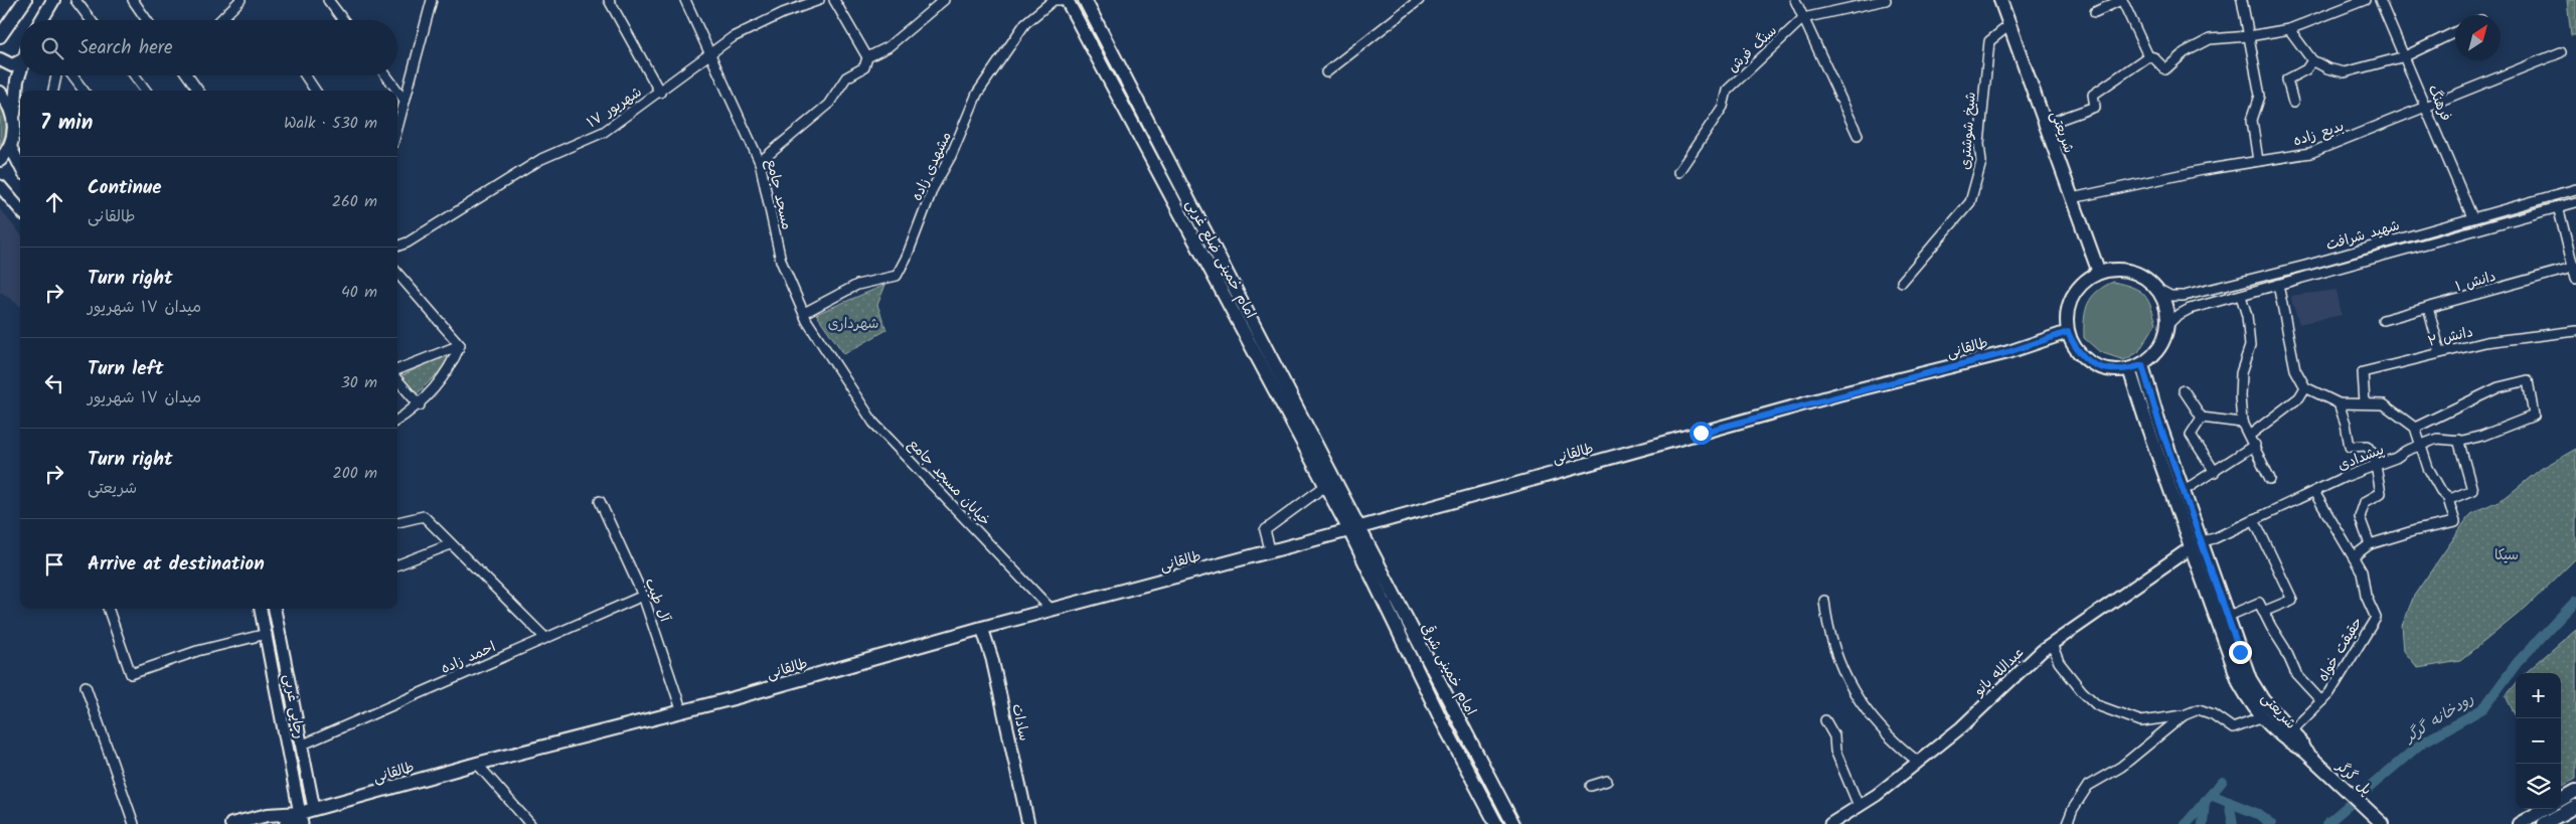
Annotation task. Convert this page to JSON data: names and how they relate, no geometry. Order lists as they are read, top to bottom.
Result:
{
  "streets": {
    "main road": [
      "شریعتی",
      "امام خمینی ضلع غربی",
      "طالقانی",
      "امام خمینی شرقی",
      "پل گرگر"
    ],
    "street": [
      "سنگ فرش",
      "فرهنگ",
      "۱۷ شهریور",
      "شیخ شوشتری",
      "بدیع زاده",
      "مشهدی زاده",
      "مسجد جامع",
      "شهید شرافت",
      "دانش ۱",
      "دانش ۲",
      "پیشدادی",
      "خیابان مسجد جامع",
      "آل طیب",
      "حقیقت خواه",
      "احمد زاده",
      "عبدالله بانو",
      "رجایی غربی",
      "سادات"
    ]
  },
  "crossings": [
    ["فرهنگ", "بدیع زاده"],
    ["فرهنگ", "شهید شرافت"],
    ["۱۷ شهریور", "مسجد جامع"],
    ["شیخ شوشتری", "شریعتی"],
    ["شریعتی", "بدیع زاده"],
    ["شریعتی", "شهید شرافت"],
    ["شریعتی", "طالقانی"],
    ["شریعتی", "پیشدادی"],
    ["شریعتی", "حقیقت خواه"],
    ["شریعتی", "عبدالله بانو"],
    ["شریعتی", "پل گرگر"],
    ["مشهدی زاده", "مسجد جامع"],
    ["مسجد جامع", "خیابان مسجد جامع"],
    ["شهید شرافت", "طالقانی"],
    ["امام خمینی ضلع غربی", "طالقانی"],
    ["امام خمینی ضلع غربی", "امام خمینی شرقی"],
    ["طالقانی", "خیابان مسجد جامع"],
    ["طالقانی", "آل طیب"],
    ["طالقانی", "امام خمینی شرقی"],
    ["طالقانی", "رجایی غربی"],
    ["طالقانی", "سادات"],
    ["پیشدادی", "حقیقت خواه"],
    ["پیشدادی", "عبدالله بانو"],
    ["آل طیب", "احمد زاده"],
    ["احمد زاده", "رجایی غربی"]
  ],
  "water": ["رودخانه گرگر"],
  "parks": ["شهرداری", "سیکا"],
  "north": "top right",
  "page": {
    "search": "Search here",
    "heading": ["7 min", "Walk · 530 m"],
    "list": [
      ["Continue", "طالقانی", "260 m"],
      ["Turn right", "میدان ۱۷ شهریور", "40 m"],
      ["Turn left", "میدان ۱۷ شهریور", "30 m"],
      ["Turn right", "شریعتی", "200 m"],
      "Arrive at destination"
    ],
    "map_buttons": ["+", "−"]
  }
}
